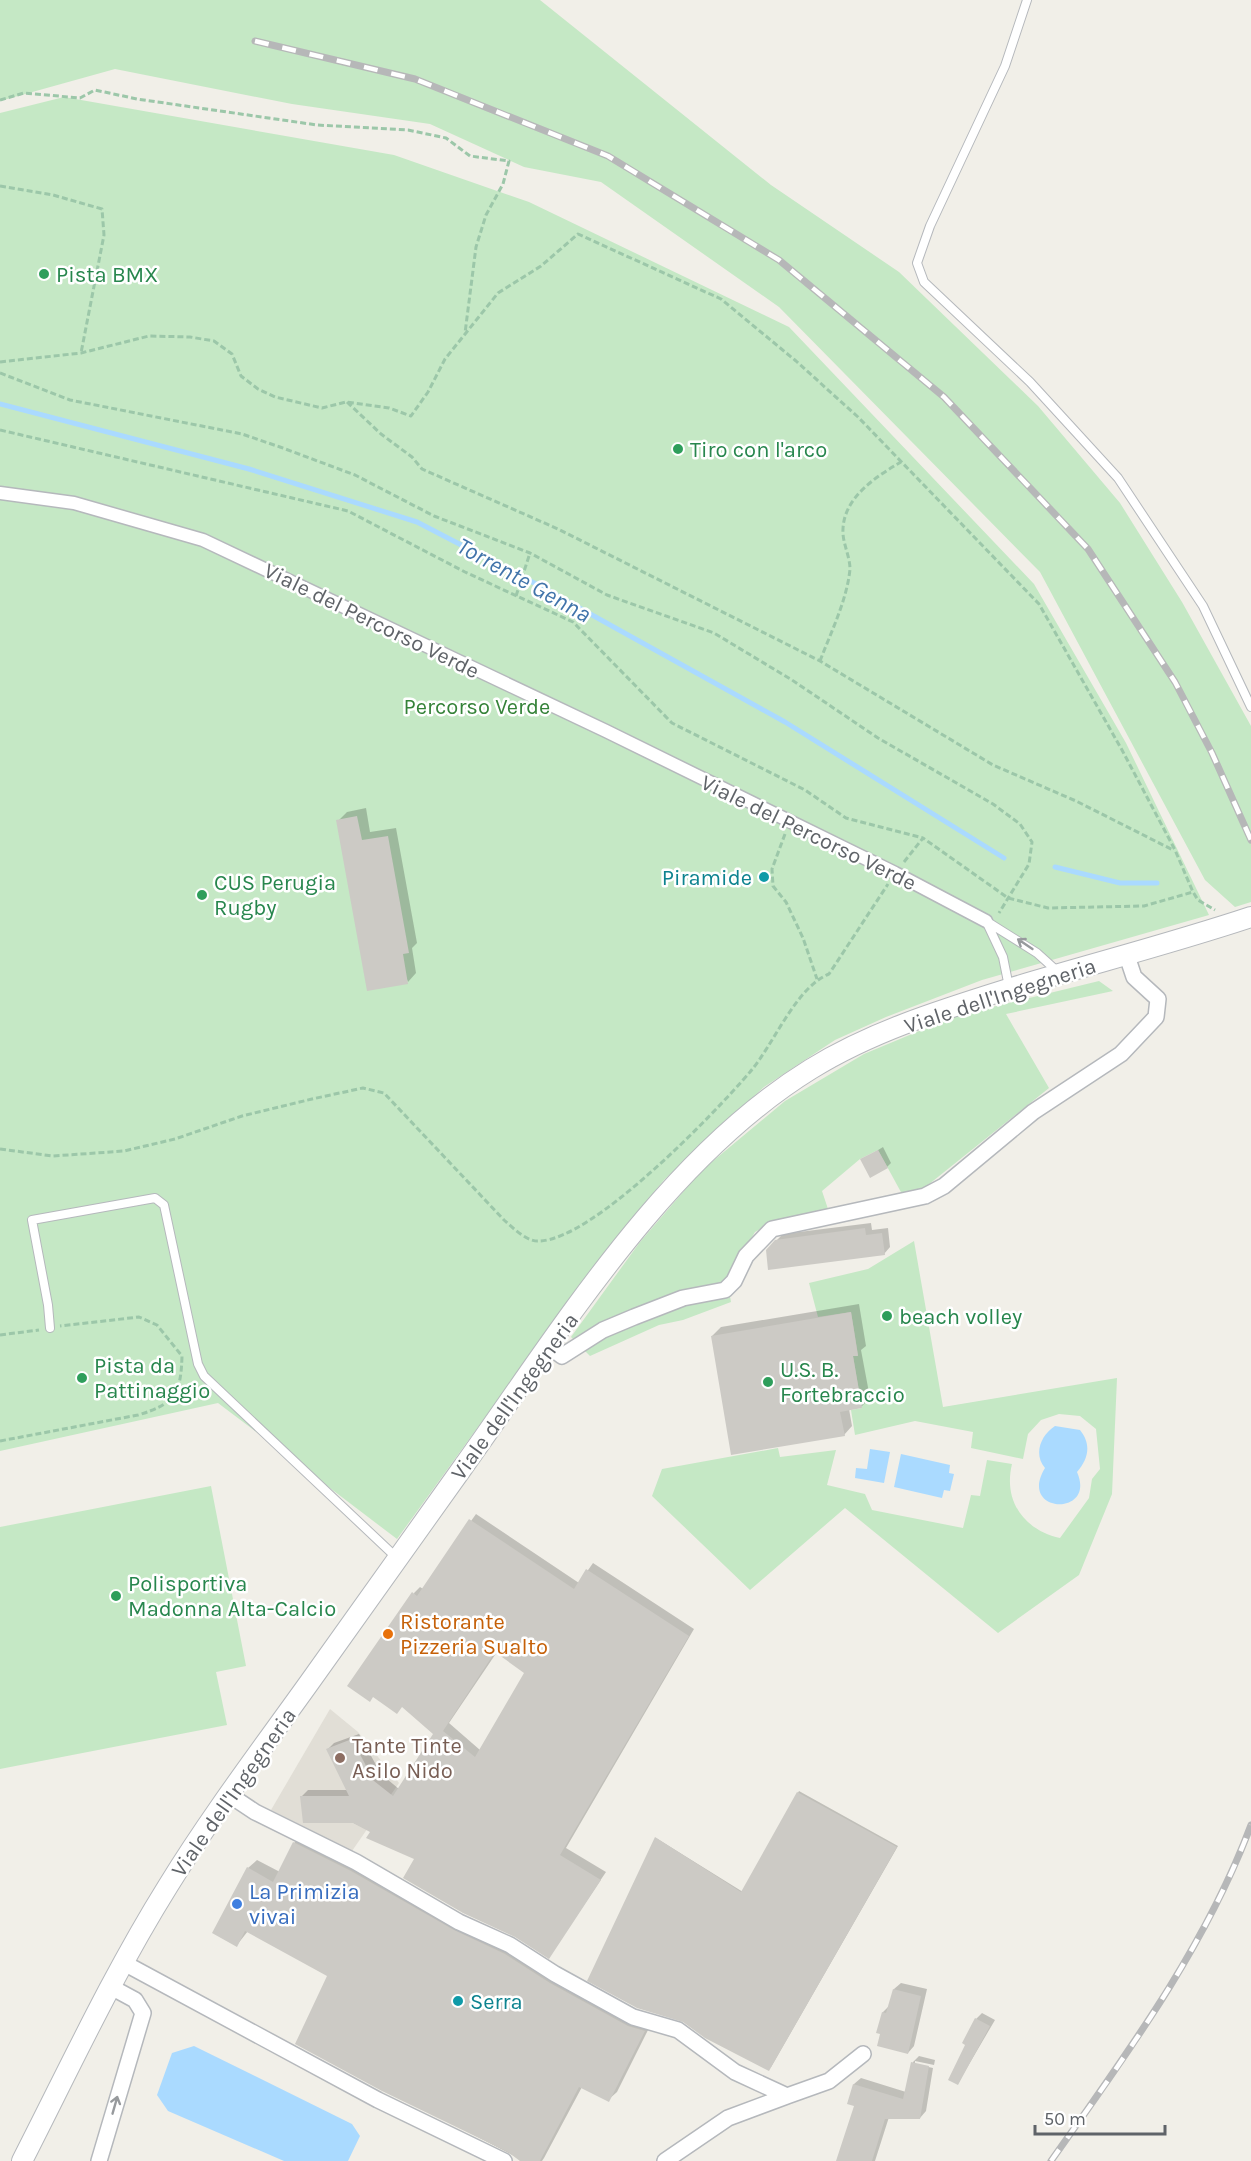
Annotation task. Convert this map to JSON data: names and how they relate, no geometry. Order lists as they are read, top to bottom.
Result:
{
  "streets": {
    "street": ["Viale del Percorso Verde", "Viale dell'Ingegneria"]
  },
  "crossings": [
    ["Viale del Percorso Verde", "Viale dell'Ingegneria"]
  ],
  "water": ["Torrente Genna"],
  "parks": ["Percorso Verde"],
  "places": [
    "Pista BMX",
    "Tiro con l'arco",
    "Piramide",
    "CUS Perugia Rugby",
    "beach volley",
    "Pista da Pattinaggio",
    "U.S. B. Fortebraccio",
    "Polisportiva Madonna Alta-Calcio",
    "Ristorante Pizzeria Sualto",
    "Tante Tinte Asilo Nido",
    "La Primizia vivai",
    "Serra"
  ],
  "scale_bar": "50 m"
}
